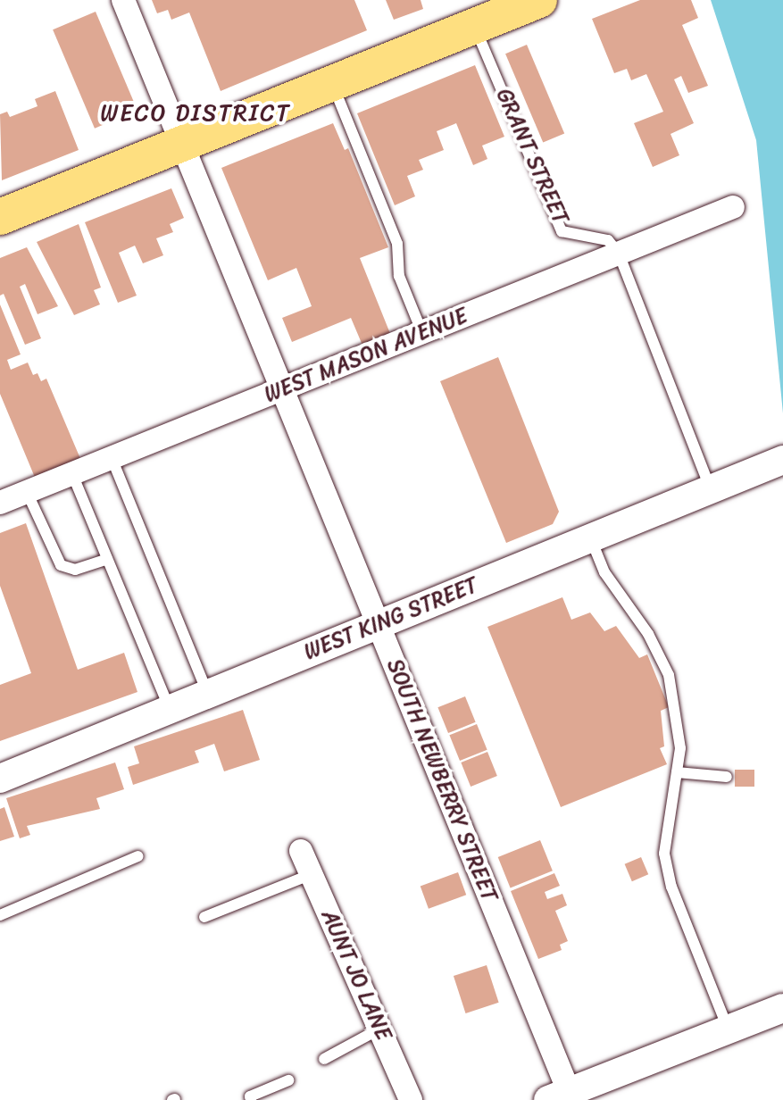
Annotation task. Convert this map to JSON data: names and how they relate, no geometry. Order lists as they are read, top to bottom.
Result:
{
  "streets": {
    "street": [
      "WEST MASON AVENUE",
      "WEST KING STREET",
      "SOUTH NEWBERRY STREET",
      "AUNT JO LANE"
    ],
    "lane": ["GRANT STREET"]
  },
  "crossings": [
    ["GRANT STREET", "WEST MASON AVENUE"],
    ["WEST MASON AVENUE", "SOUTH NEWBERRY STREET"],
    ["WEST KING STREET", "SOUTH NEWBERRY STREET"]
  ],
  "districts": ["WECO DISTRICT"]
}
